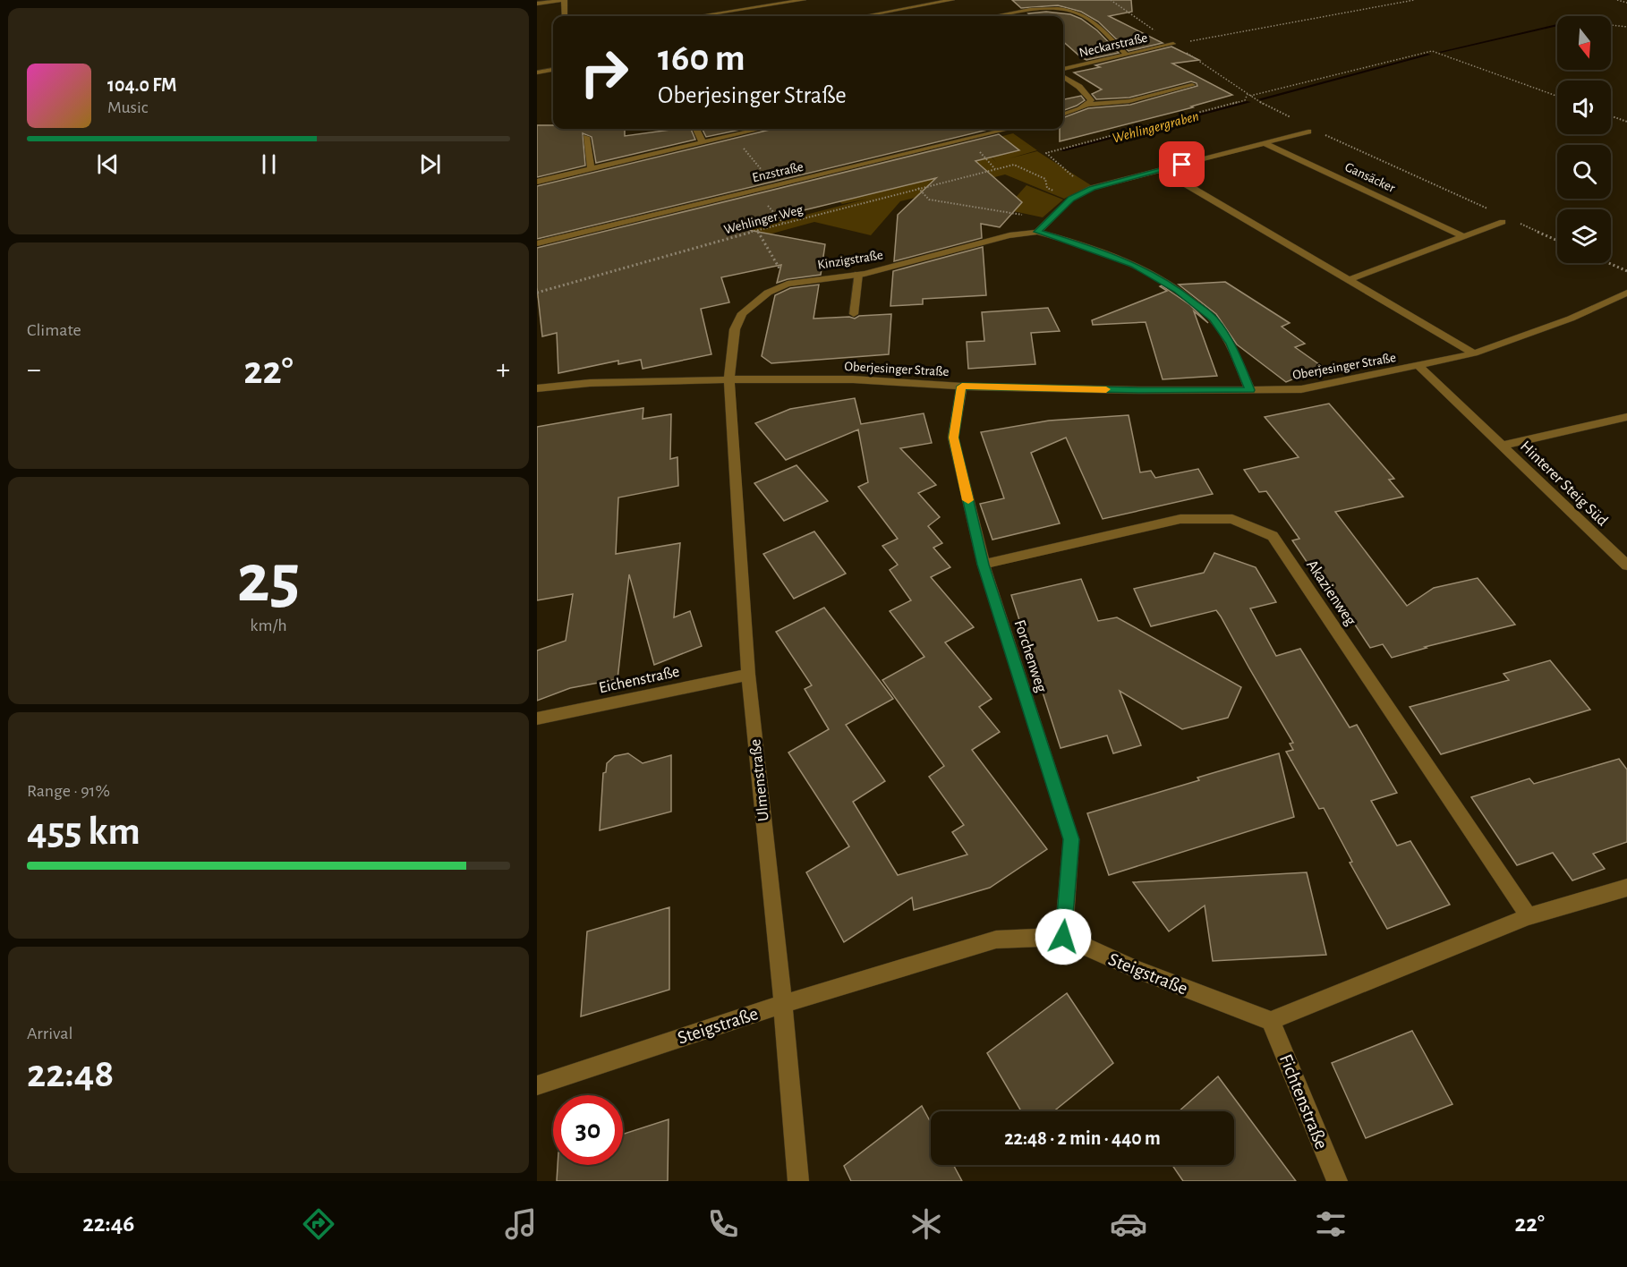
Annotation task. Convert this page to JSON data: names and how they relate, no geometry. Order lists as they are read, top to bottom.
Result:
{
  "streets": {
    "street": [
      "Neckarstraße",
      "Enzstraße",
      "Gansäcker",
      "Kinzigstraße",
      "Oberjesinger Straße",
      "Hinterer Steig Süd",
      "Akazienweg",
      "Forchenweg",
      "Eichenstraße",
      "Ulmenstraße",
      "Steigstraße",
      "Fichtenstraße"
    ],
    "path": ["Wehlinger Weg"]
  },
  "crossings": [
    ["Kinzigstraße", "Oberjesinger Straße"],
    ["Kinzigstraße", "Ulmenstraße"],
    ["Oberjesinger Straße", "Hinterer Steig Süd"],
    ["Oberjesinger Straße", "Forchenweg"],
    ["Oberjesinger Straße", "Ulmenstraße"],
    ["Akazienweg", "Forchenweg"],
    ["Forchenweg", "Steigstraße"],
    ["Eichenstraße", "Ulmenstraße"],
    ["Ulmenstraße", "Steigstraße"],
    ["Steigstraße", "Fichtenstraße"]
  ],
  "water": ["Wehlingergraben"],
  "north": "bottom",
  "page": {
    "turn": ["160 m", "Oberjesinger Straße"],
    "song": ["104.0 FM", "Music"],
    "tile": [
      "Climate",
      ["25", "km/h"],
      ["Range · 91%", "455 km"],
      ["Arrival", "22:48"]
    ],
    "heat": ["−", "22°", "+"],
    "limit": "30",
    "trip": "22:48 · 2 min · 440 m",
    "tabs": ["22:46", "22°"]
  }
}
